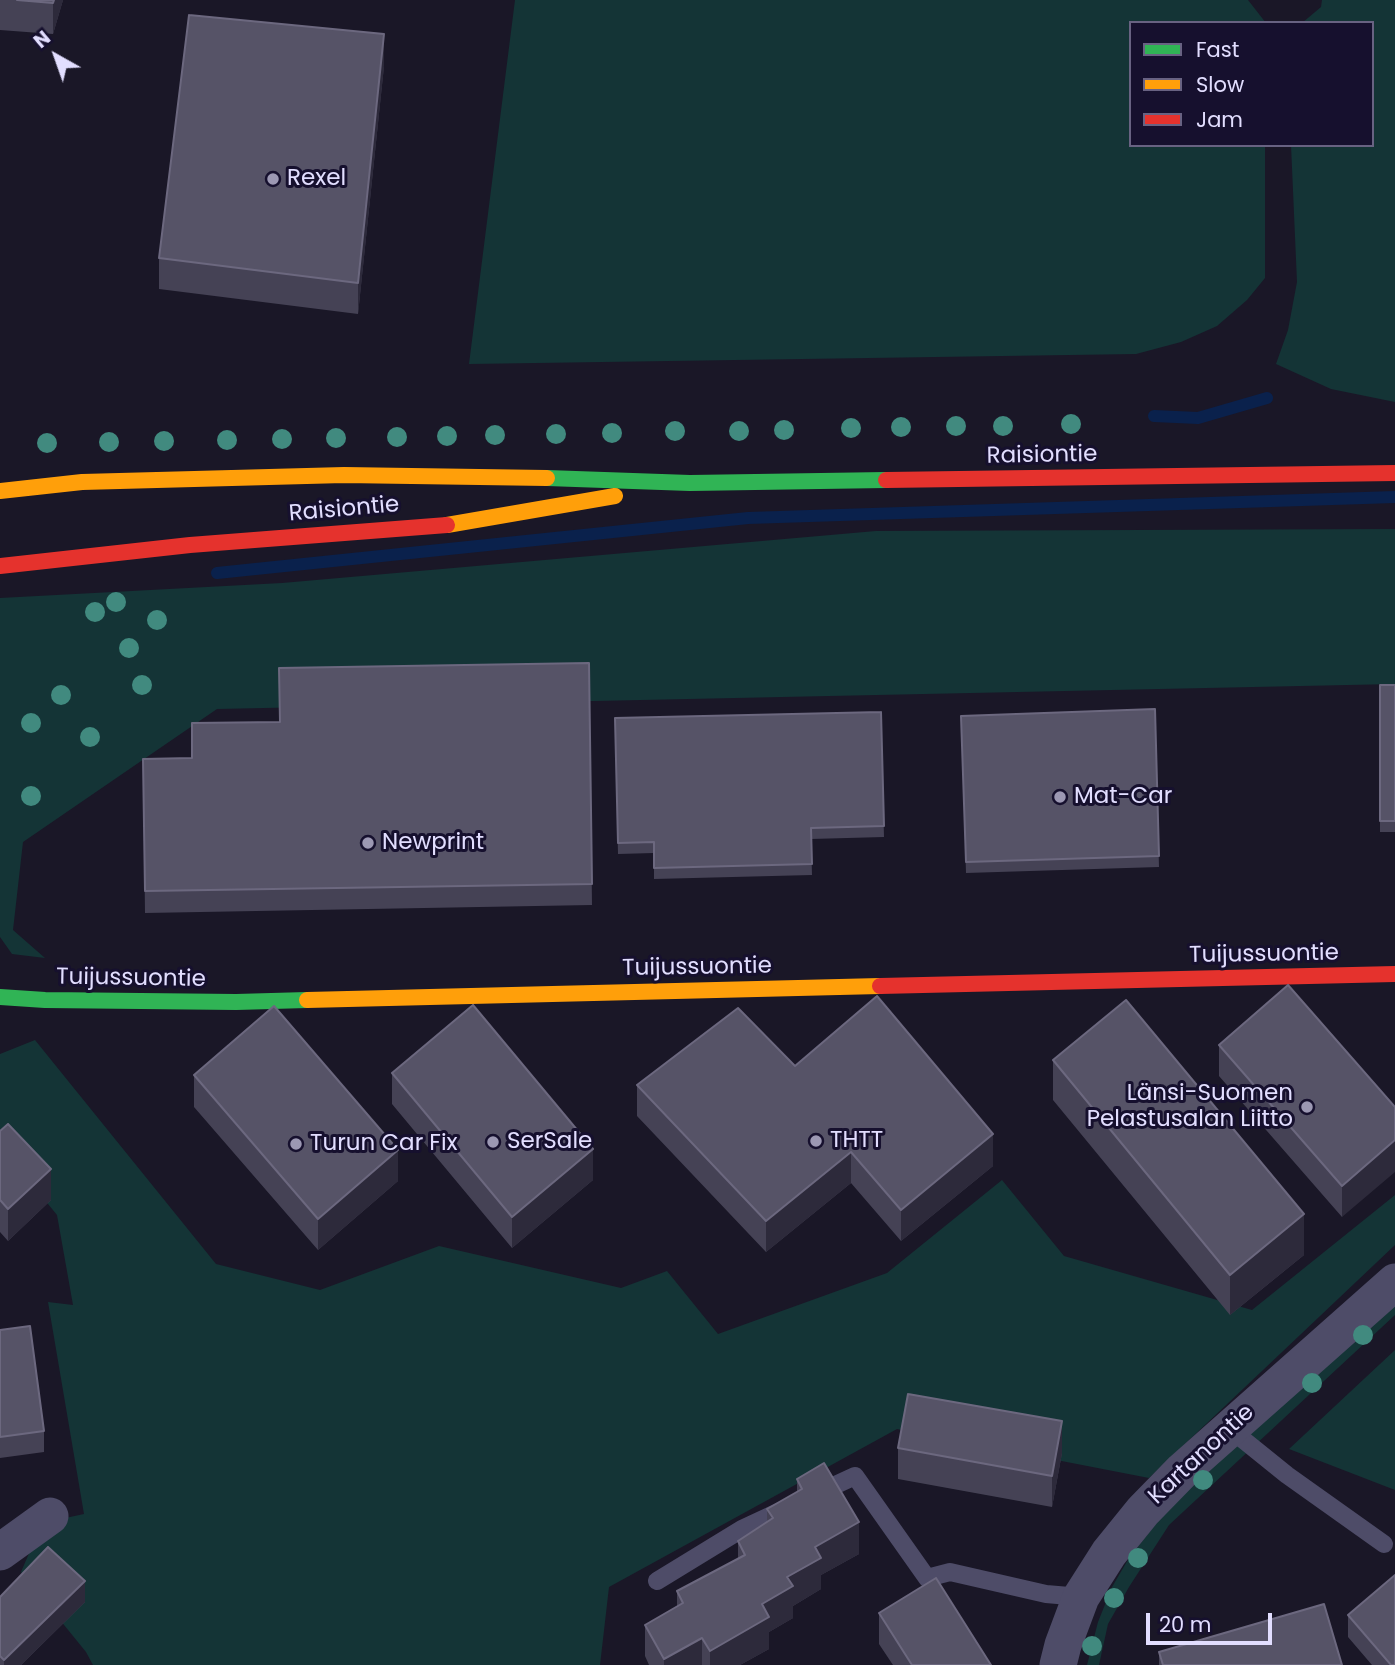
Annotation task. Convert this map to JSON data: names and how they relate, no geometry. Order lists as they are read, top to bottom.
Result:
{
  "streets": {
    "main road": ["Raisiontie", "Tuijussuontie"],
    "street": ["Kartanontie"]
  },
  "places": [
    "Rexel",
    "Mat-Car",
    "Newprint",
    "Länsi-Suomen Pelastusalan Liitto",
    "THTT",
    "SerSale",
    "Turun Car Fix"
  ],
  "legend": ["Fast", "Slow", "Jam"],
  "scale_bar": "20 m",
  "north": "top left"
}
